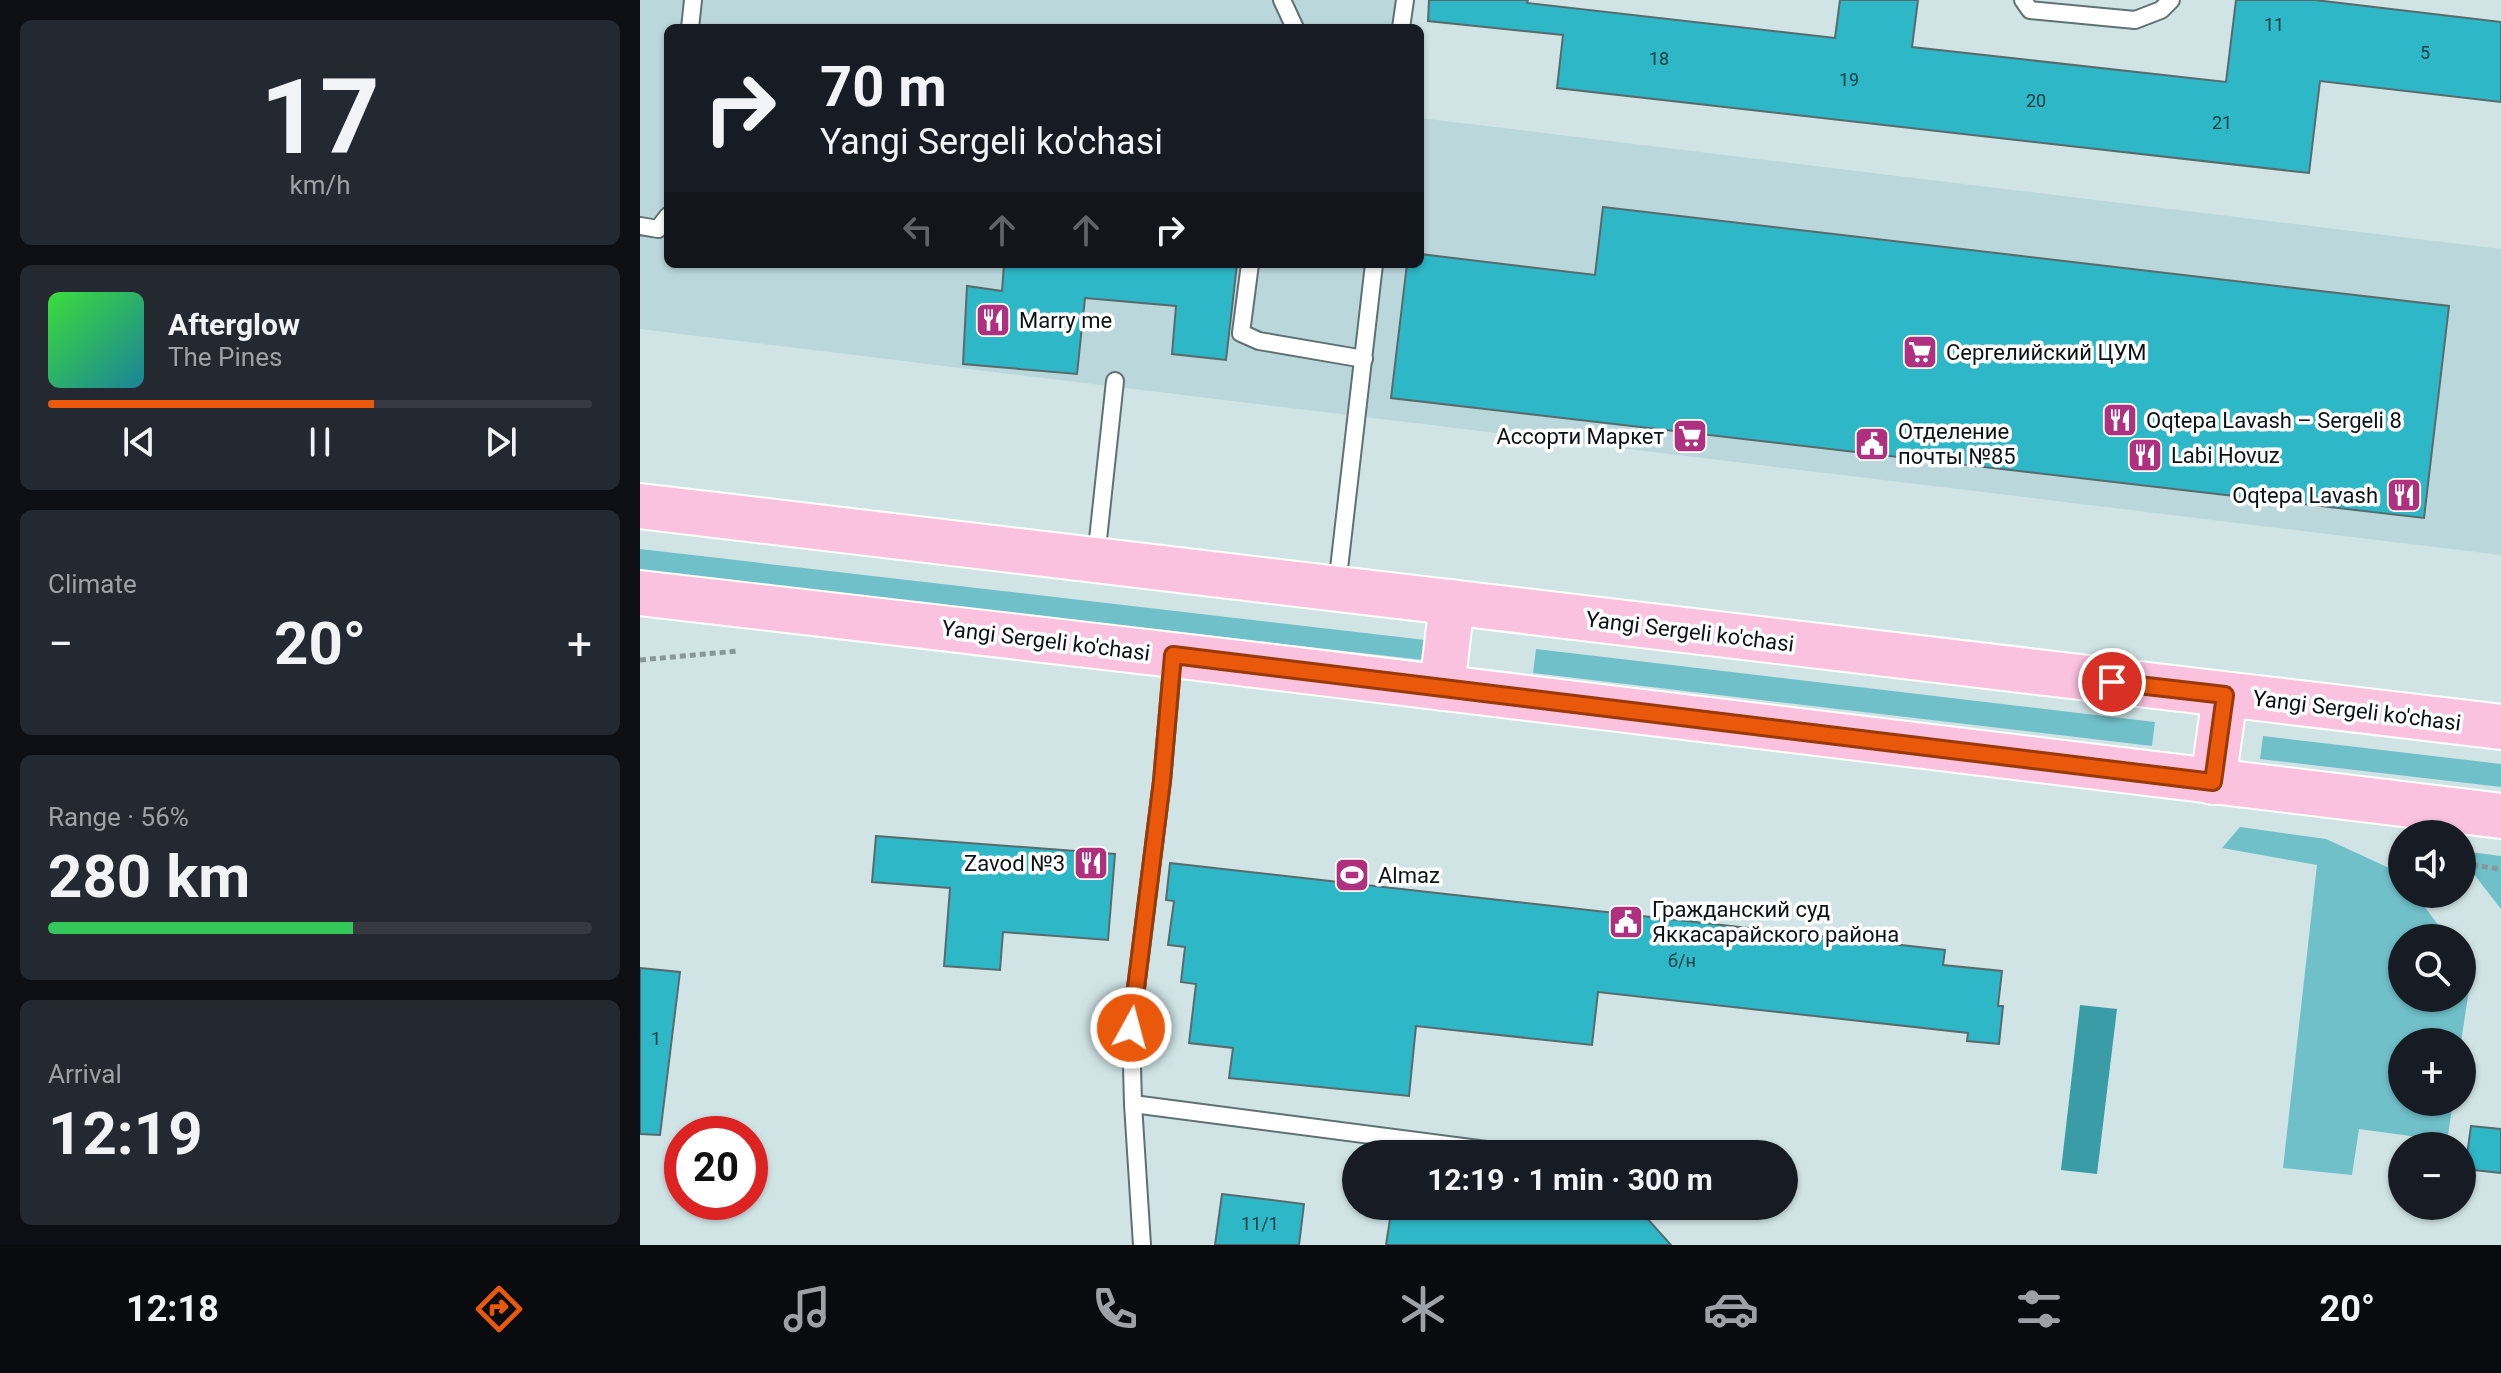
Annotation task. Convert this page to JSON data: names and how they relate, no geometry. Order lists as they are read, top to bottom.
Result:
{
  "streets": {
    "main road": ["Yangi Sergeli ko'chasi"]
  },
  "places": {
    "restaurant": [
      "Marry me",
      "Oqtepa Lavash – Sergeli 8",
      "Labi Hovuz",
      "Oqtepa Lavash",
      "Zavod №3"
    ],
    "supermarket": ["Сергелийский ЦУМ", "Ассорти Маркет"],
    "public building": ["Отделение почты №85", "Гражданский суд Яккасарайского района"],
    "sports": ["Almaz"]
  },
  "house_numbers": [
    "11",
    "5",
    "18",
    "19",
    "20",
    "21",
    "б/н",
    "1",
    "11/1"
  ],
  "page": {
    "tile": [
      ["17", "km/h"],
      "Climate",
      ["Range · 56%", "280 km"],
      ["Arrival", "12:19"]
    ],
    "turn": ["70 m", "Yangi Sergeli ko'chasi"],
    "song": ["Afterglow", "The Pines"],
    "heat": ["−", "20°", "+"],
    "map_buttons": ["+", "−"],
    "limit": "20",
    "trip": "12:19 · 1 min · 300 m",
    "tabs": ["12:18", "20°"]
  }
}
